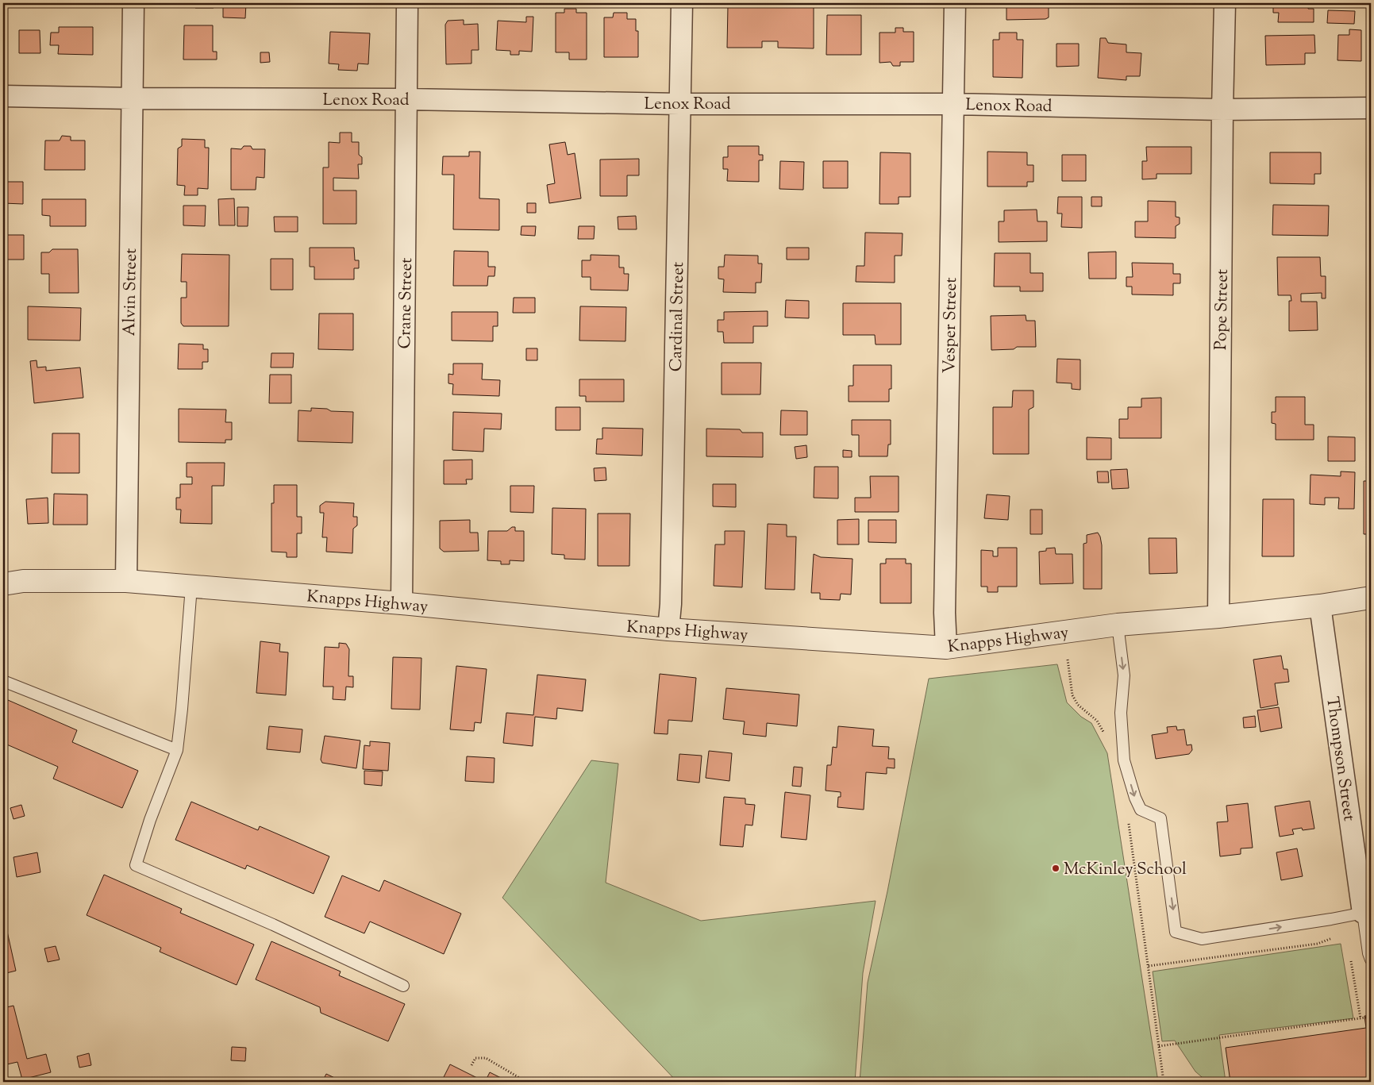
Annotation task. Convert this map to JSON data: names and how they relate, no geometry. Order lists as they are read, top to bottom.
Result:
{
  "streets": {
    "street": [
      "Lenox Road",
      "Alvin Street",
      "Crane Street",
      "Pope Street",
      "Cardinal Street",
      "Vesper Street",
      "Knapps Highway",
      "Thompson Street"
    ]
  },
  "crossings": [
    ["Lenox Road", "Alvin Street"],
    ["Lenox Road", "Crane Street"],
    ["Lenox Road", "Pope Street"],
    ["Lenox Road", "Cardinal Street"],
    ["Lenox Road", "Vesper Street"],
    ["Alvin Street", "Knapps Highway"],
    ["Crane Street", "Knapps Highway"],
    ["Pope Street", "Knapps Highway"],
    ["Cardinal Street", "Knapps Highway"],
    ["Vesper Street", "Knapps Highway"],
    ["Knapps Highway", "Thompson Street"]
  ],
  "places": ["McKinley School"]
}
